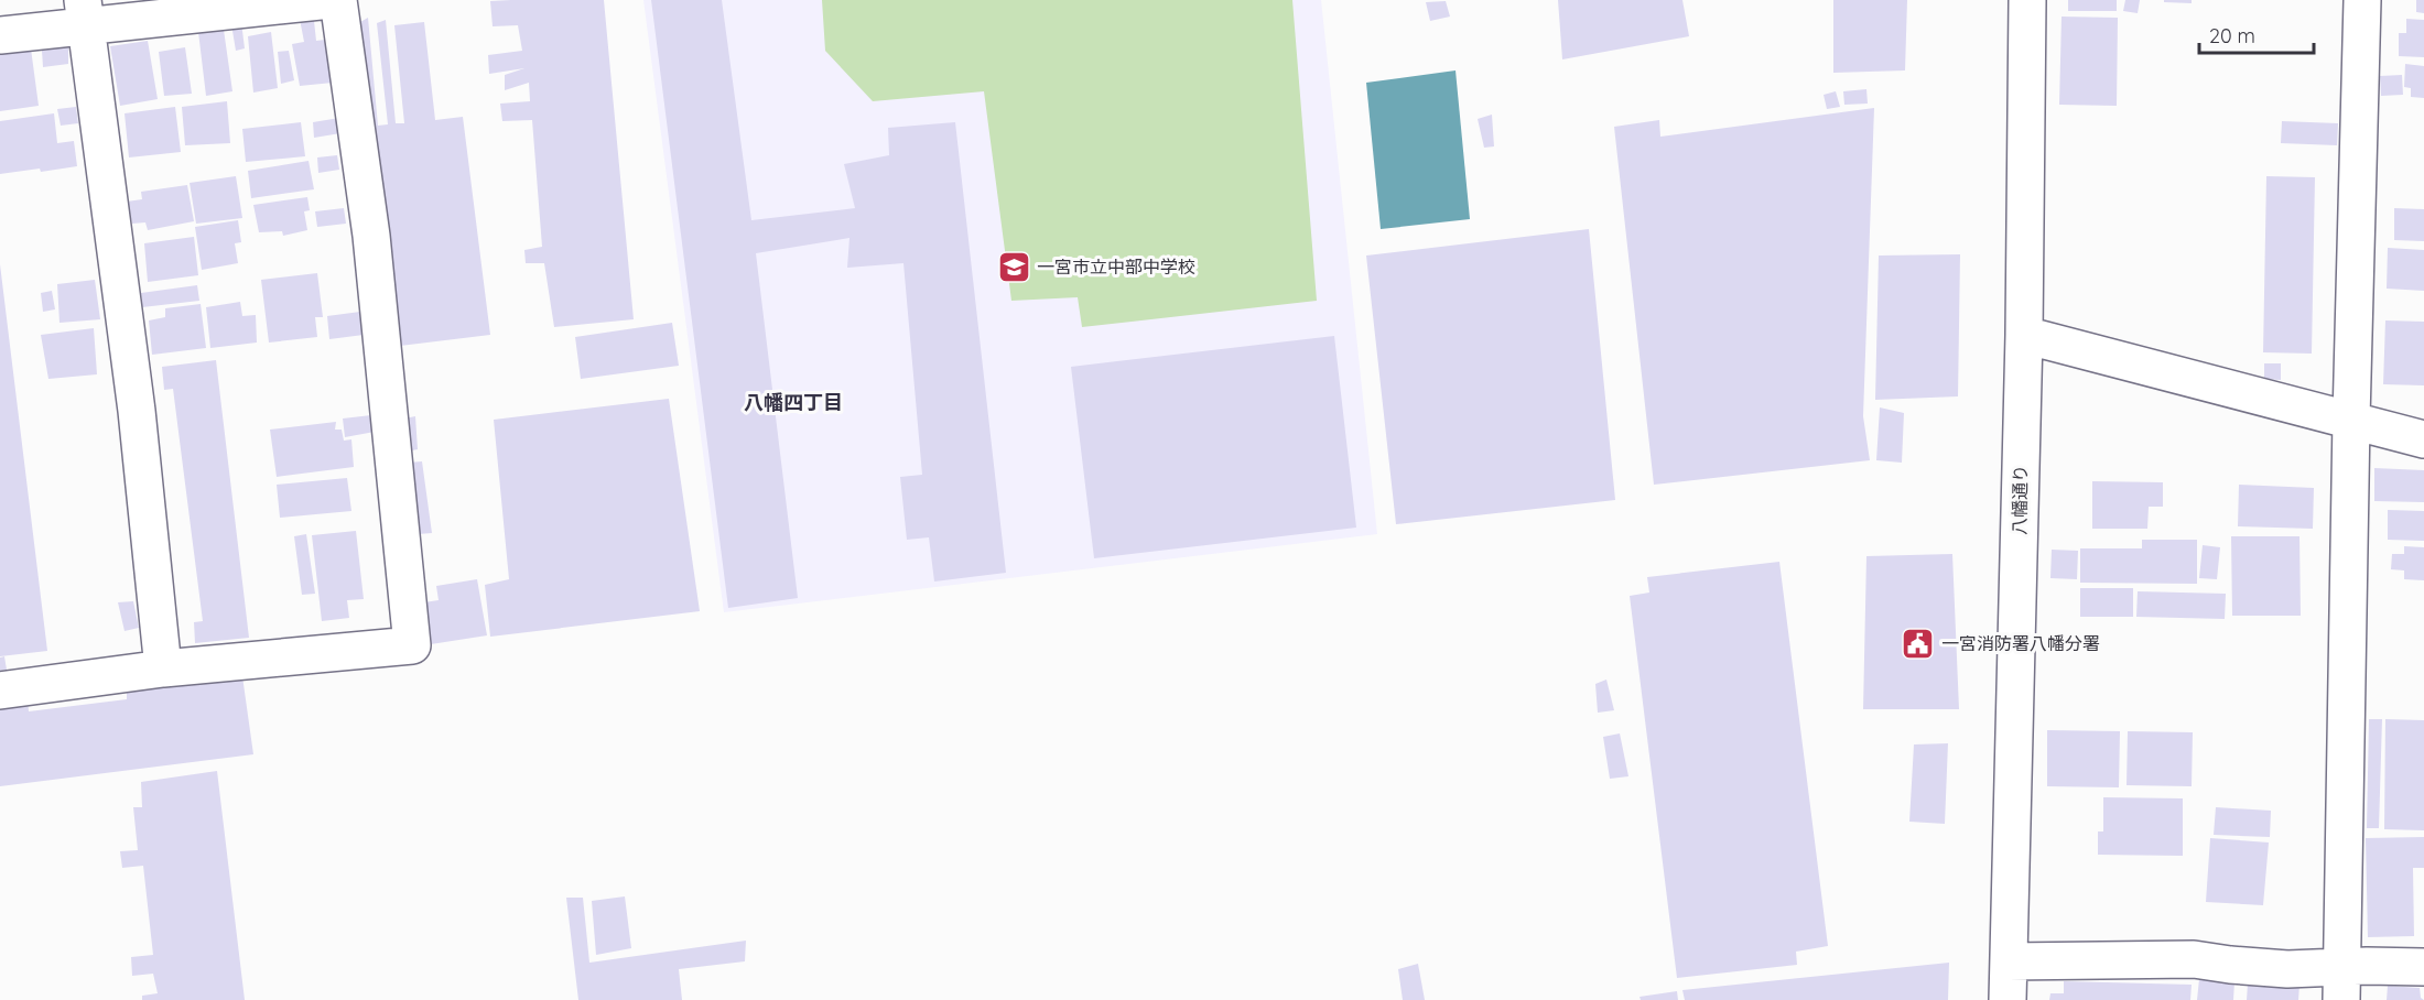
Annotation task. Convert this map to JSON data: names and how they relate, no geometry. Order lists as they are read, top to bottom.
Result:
{
  "streets": {
    "street": ["八幡通り"]
  },
  "districts": ["八幡四丁目"],
  "places": {
    "school or university": ["一宮市立中部中学校"],
    "public building": ["一宮消防署八幡分署"]
  },
  "scale_bar": "20 m"
}
